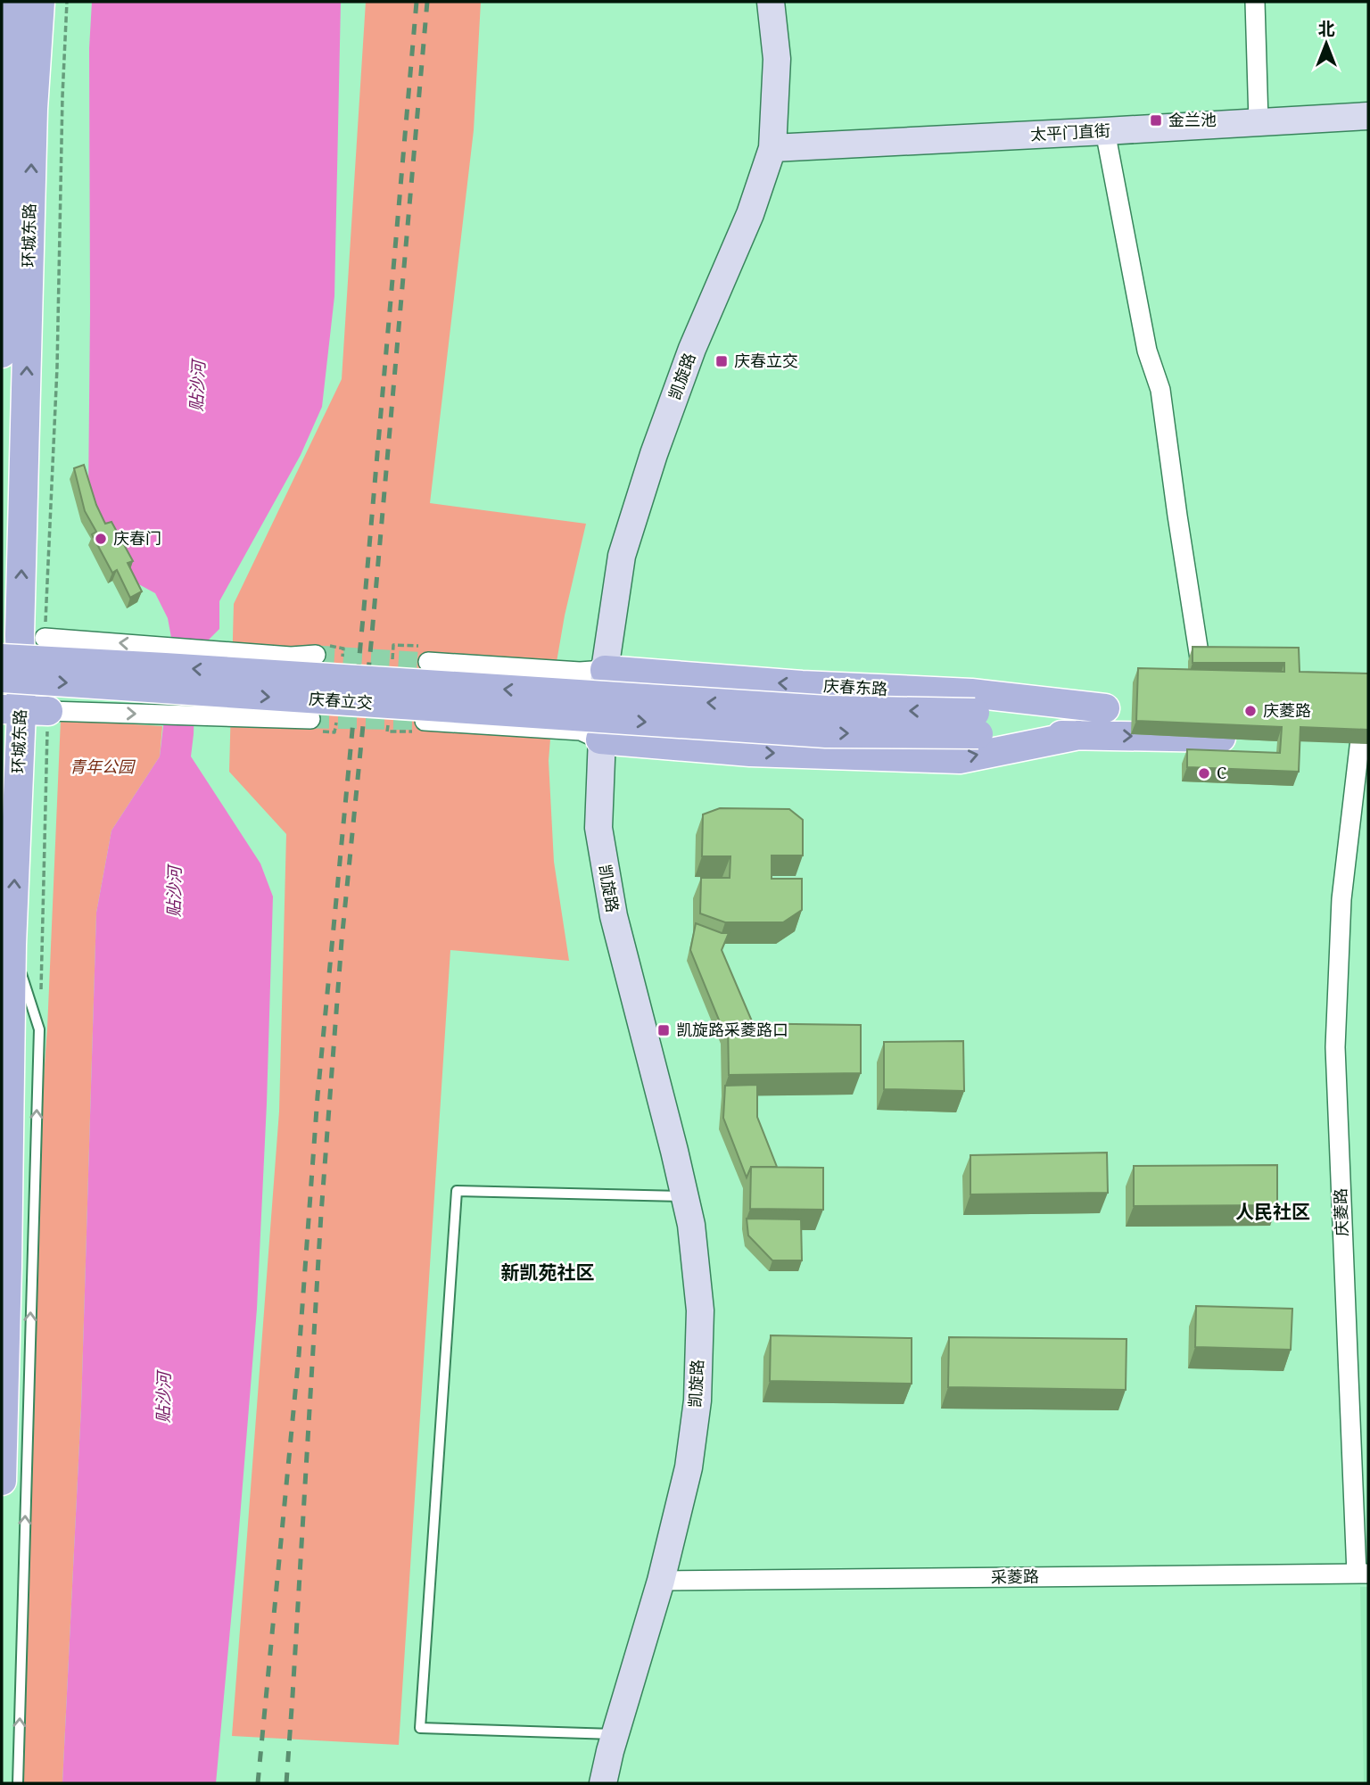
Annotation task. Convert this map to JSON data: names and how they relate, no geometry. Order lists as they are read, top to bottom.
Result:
{
  "streets": {
    "main road": [
      "太平门直街",
      "环城东路",
      "凯旋路",
      "庆春东路",
      "庆春立交"
    ],
    "street": ["庆菱路", "采菱路"]
  },
  "crossings": [
    ["太平门直街", "凯旋路"],
    ["凯旋路", "庆春东路"],
    ["凯旋路", "采菱路"],
    ["庆春东路", "庆春立交"],
    ["庆菱路", "采菱路"]
  ],
  "districts": ["人民社区", "新凯苑社区"],
  "water": ["贴沙河"],
  "parks": ["青年公园"],
  "places": {
    "transit": ["金兰池", "庆春立交", "凯旋路采菱路口"],
    "other": ["庆春门", "庆菱路", "C"]
  },
  "north": "top"
}
